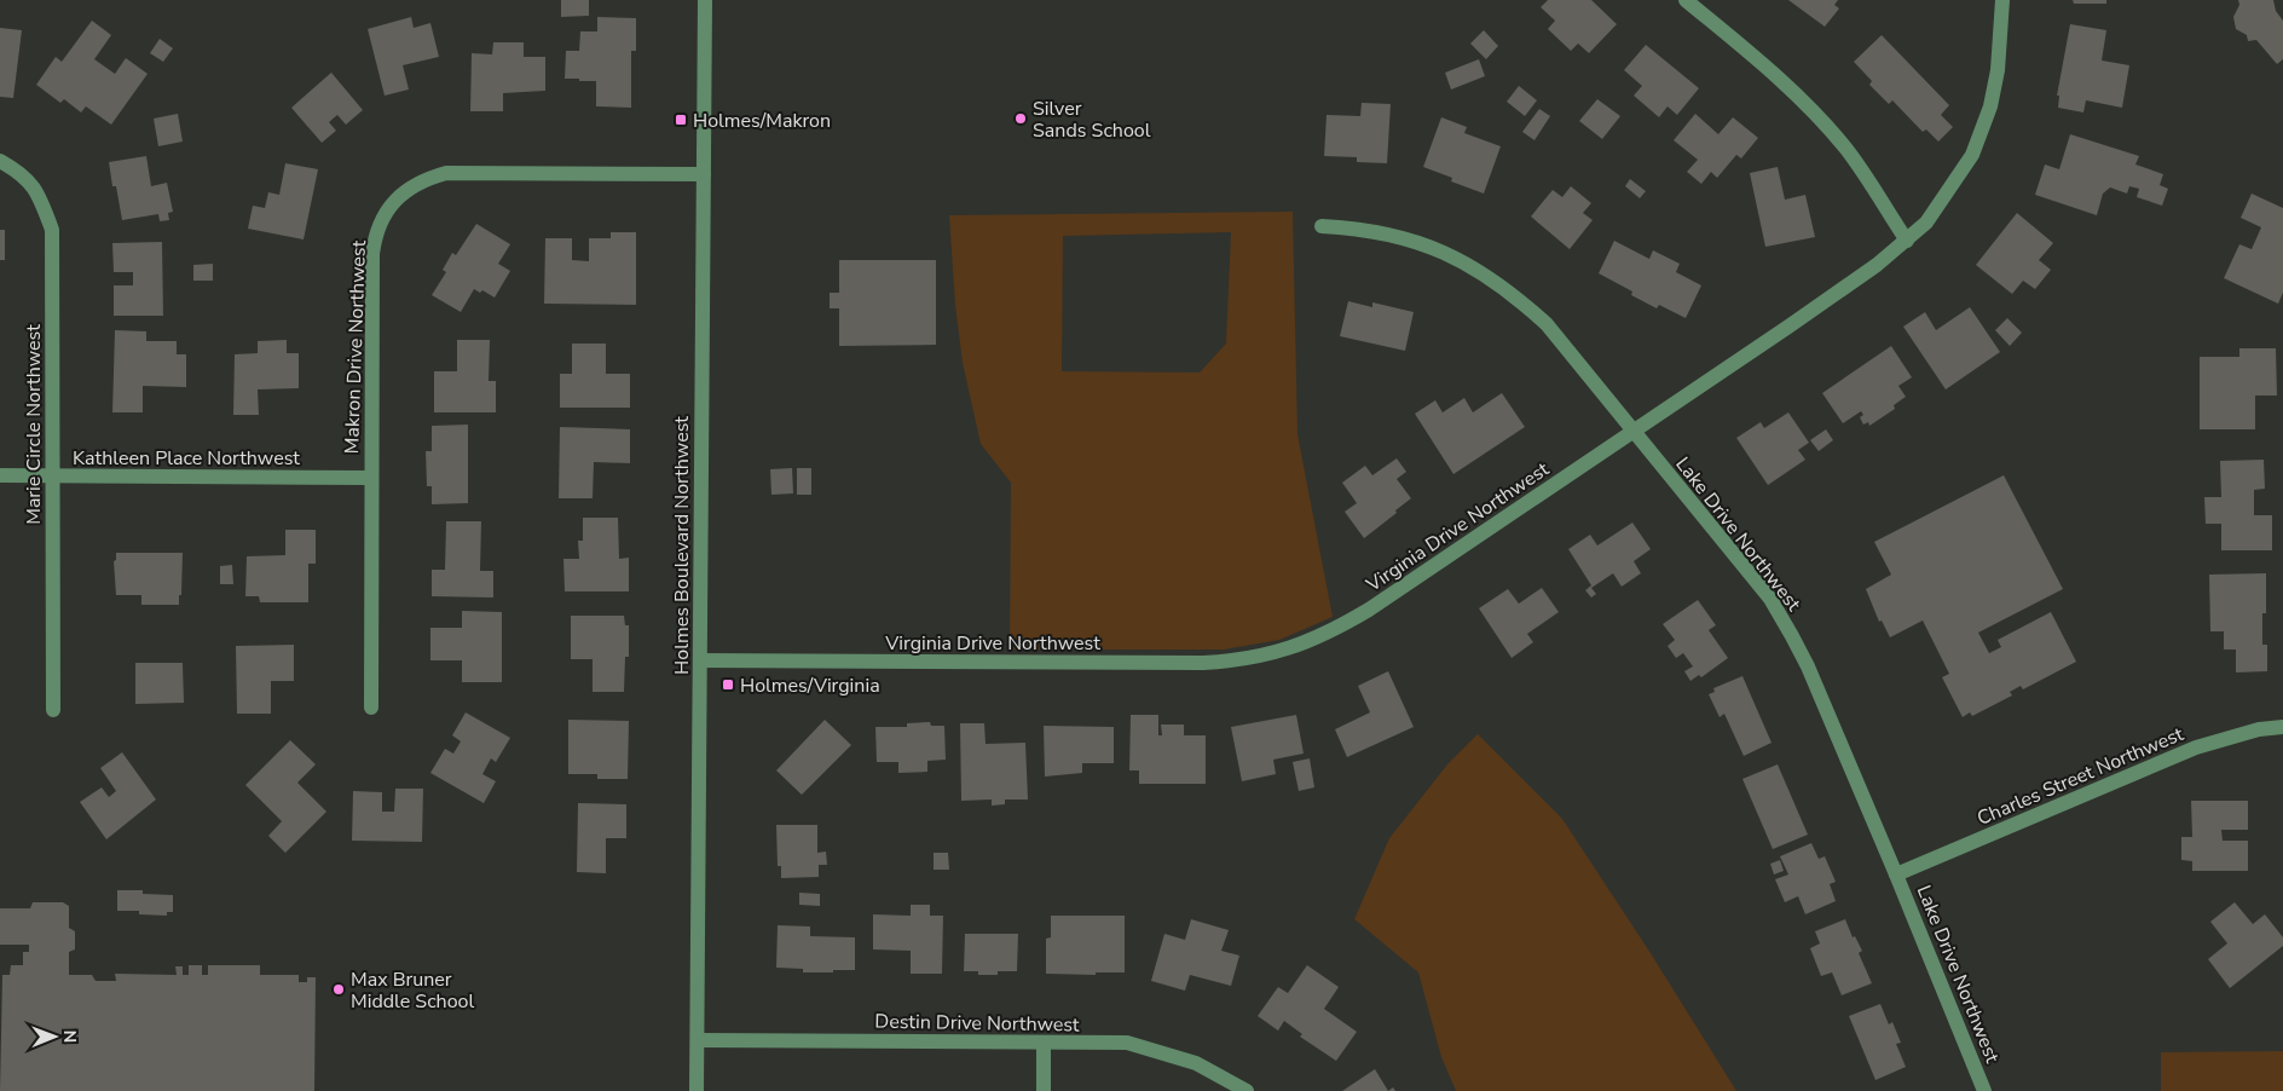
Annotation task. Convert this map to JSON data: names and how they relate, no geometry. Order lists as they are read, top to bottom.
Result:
{
  "streets": {
    "street": [
      "Makron Drive Northwest",
      "Marie Circle Northwest",
      "Kathleen Place Northwest",
      "Virginia Drive Northwest",
      "Lake Drive Northwest",
      "Holmes Boulevard Northwest",
      "Charles Street Northwest",
      "Destin Drive Northwest"
    ]
  },
  "crossings": [
    ["Makron Drive Northwest", "Kathleen Place Northwest"],
    ["Makron Drive Northwest", "Holmes Boulevard Northwest"],
    ["Marie Circle Northwest", "Kathleen Place Northwest"],
    ["Virginia Drive Northwest", "Lake Drive Northwest"],
    ["Virginia Drive Northwest", "Holmes Boulevard Northwest"],
    ["Lake Drive Northwest", "Charles Street Northwest"],
    ["Holmes Boulevard Northwest", "Destin Drive Northwest"]
  ],
  "places": {
    "other": ["Silver Sands School", "Max Bruner Middle School"],
    "transit": ["Holmes/Makron", "Holmes/Virginia"]
  },
  "north": "right"
}
